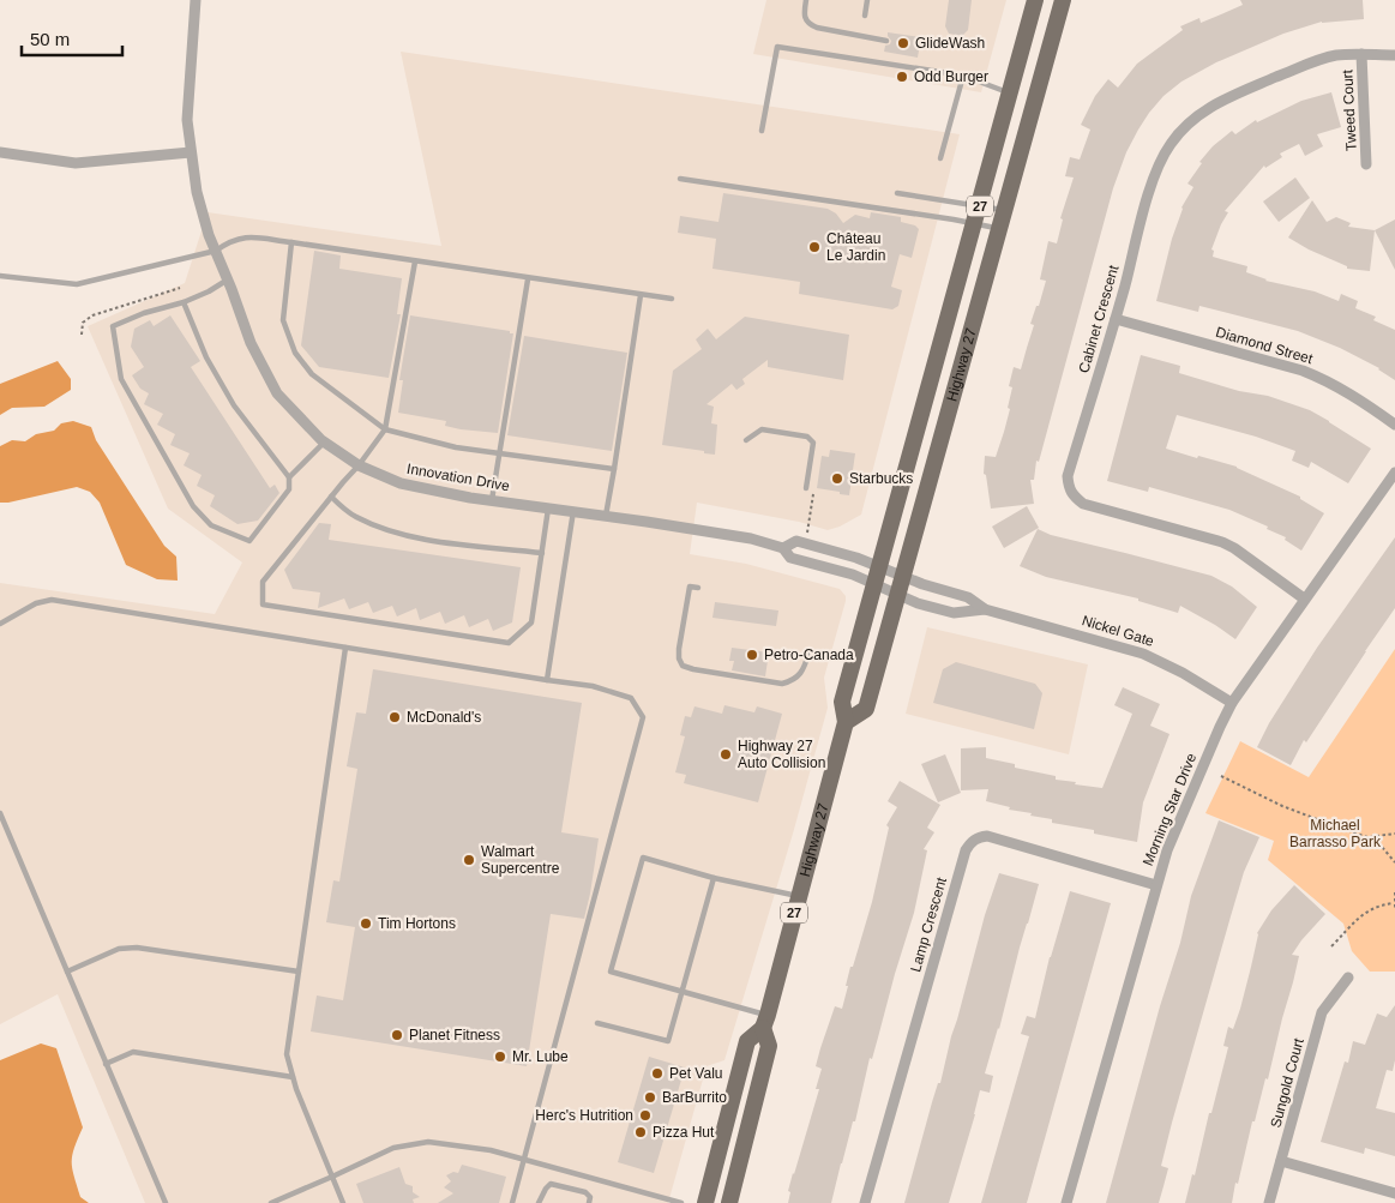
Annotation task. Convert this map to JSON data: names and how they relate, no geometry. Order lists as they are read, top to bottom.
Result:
{
  "streets": {
    "main road": ["27", "Highway 27"],
    "street": [
      "Tweed Court",
      "Cabinet Crescent",
      "Diamond Street",
      "Innovation Drive",
      "Nickel Gate",
      "Morning Star Drive",
      "Lamp Crescent",
      "Sungold Court"
    ]
  },
  "crossings": [
    ["Tweed Court", "Cabinet Crescent"],
    ["Cabinet Crescent", "Diamond Street"],
    ["Cabinet Crescent", "Morning Star Drive"],
    ["Highway 27", "Innovation Drive"],
    ["Highway 27", "Nickel Gate"],
    ["Innovation Drive", "Nickel Gate"],
    ["Nickel Gate", "Morning Star Drive"],
    ["Morning Star Drive", "Lamp Crescent"]
  ],
  "parks": ["Michael Barrasso Park"],
  "places": [
    "GlideWash",
    "Odd Burger",
    "Château Le Jardin",
    "Starbucks",
    "Petro-Canada",
    "McDonald's",
    "Highway 27 Auto Collision",
    "Walmart Supercentre",
    "Tim Hortons",
    "Planet Fitness",
    "Mr. Lube",
    "Pet Valu",
    "BarBurrito",
    "Herc's Hutrition",
    "Pizza Hut"
  ],
  "scale_bar": "50 m"
}
